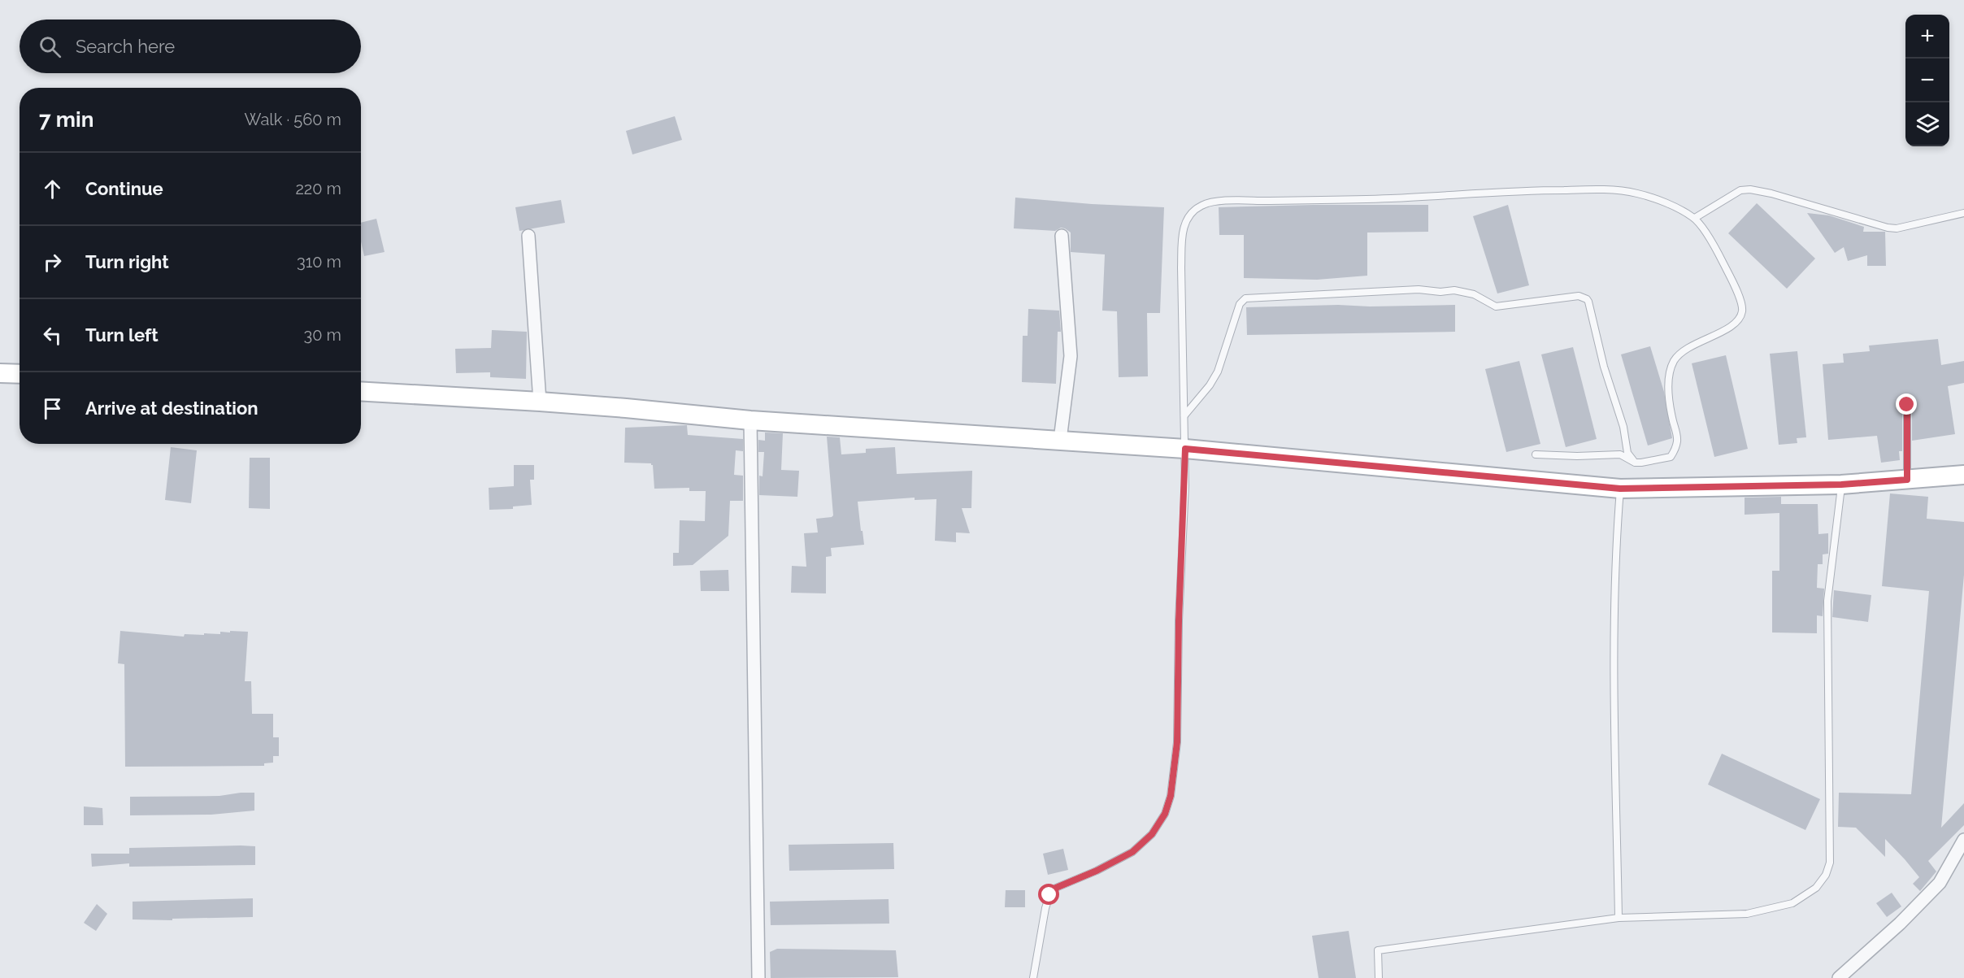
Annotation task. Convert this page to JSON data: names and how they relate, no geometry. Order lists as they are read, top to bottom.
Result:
{
  "page": {
    "map_buttons": ["+", "−"],
    "search": "Search here",
    "heading": ["7 min", "Walk · 560 m"],
    "list": [
      ["Continue", "220 m"],
      ["Turn right", "310 m"],
      ["Turn left", "30 m"],
      "Arrive at destination"
    ]
  }
}
